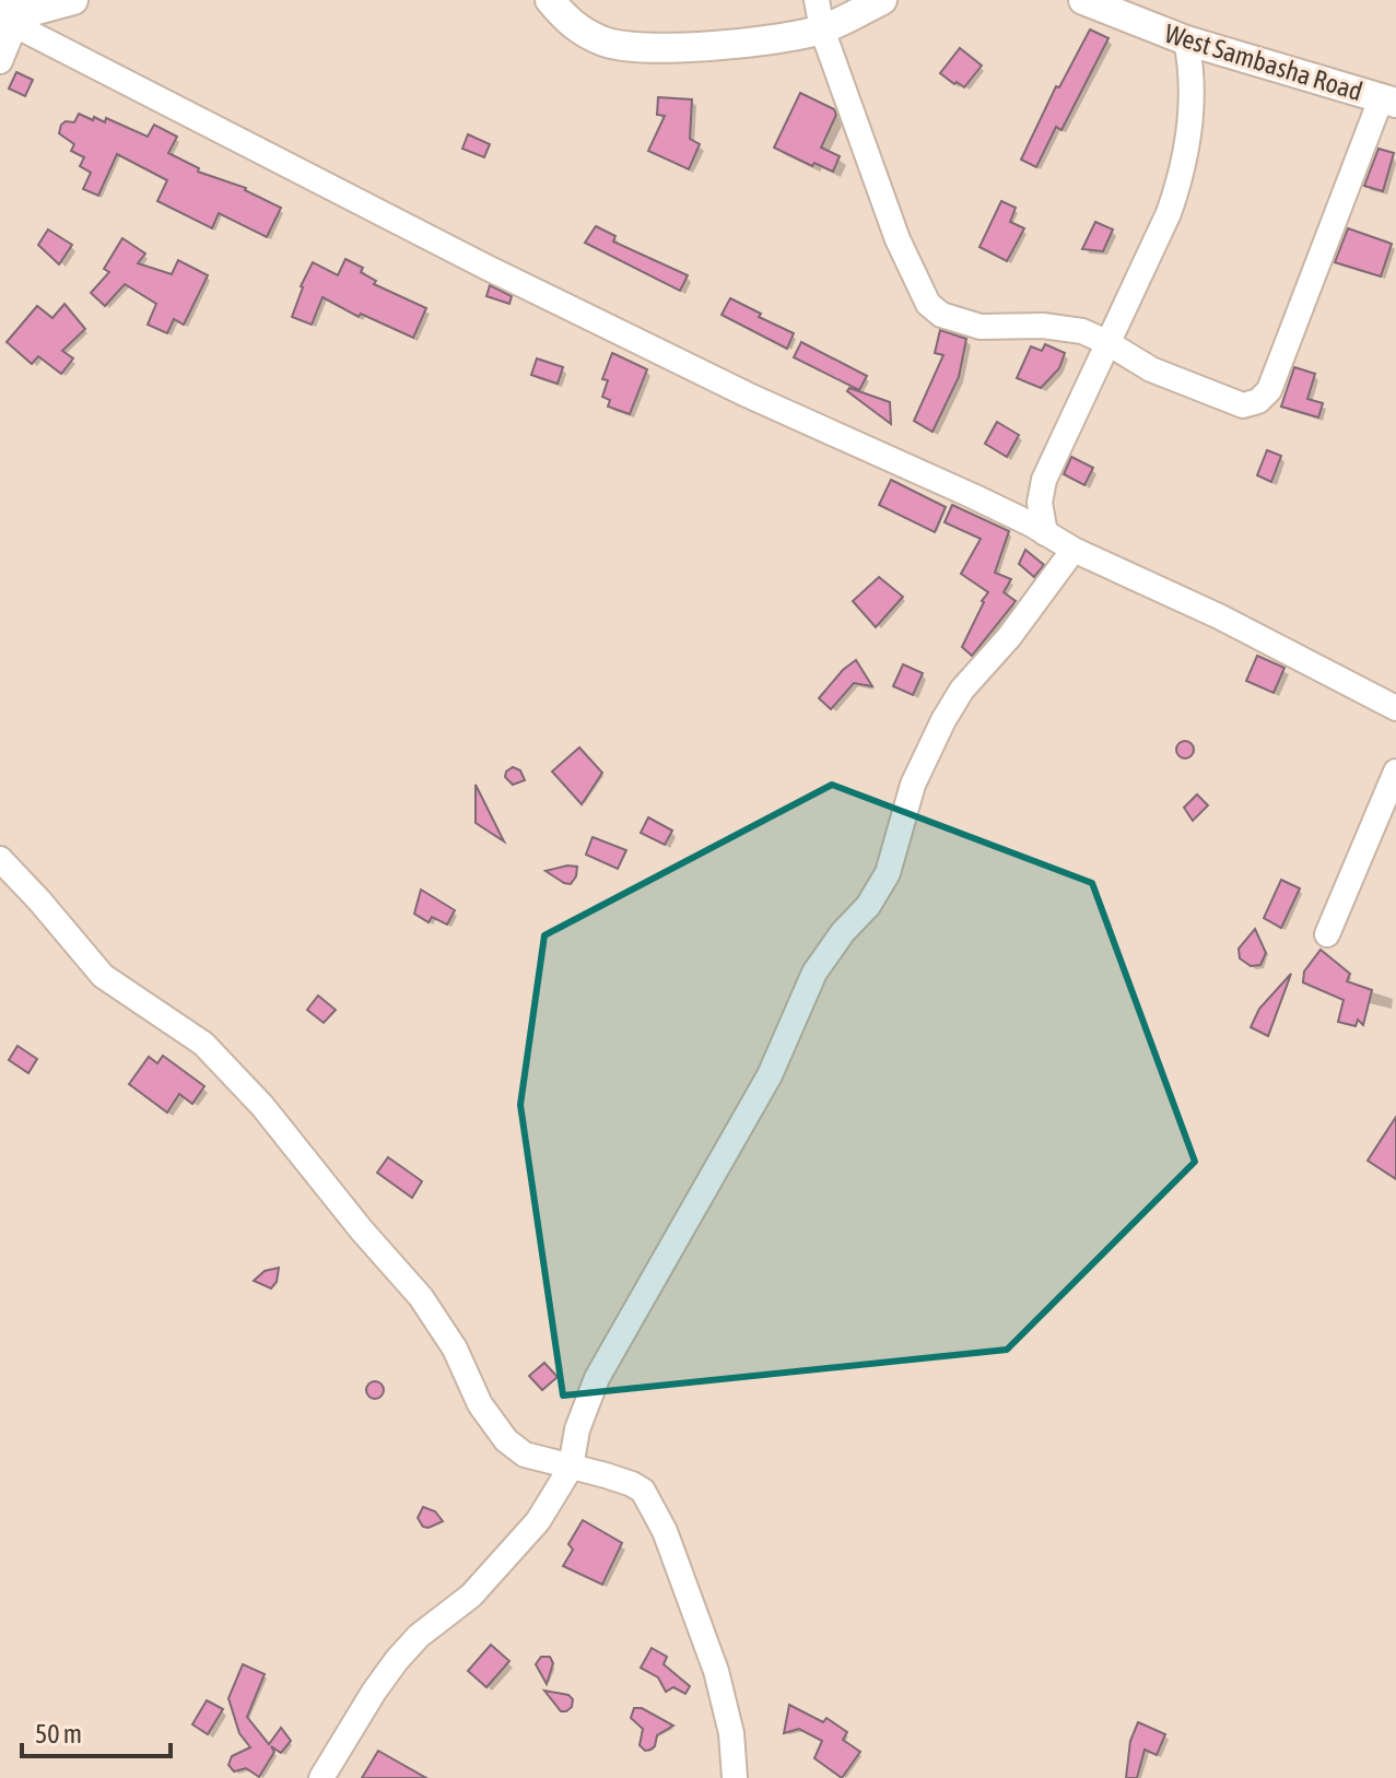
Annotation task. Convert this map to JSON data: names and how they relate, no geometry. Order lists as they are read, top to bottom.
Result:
{
  "streets": {
    "street": ["West Sambasha Road"]
  },
  "scale_bar": "50 m"
}
